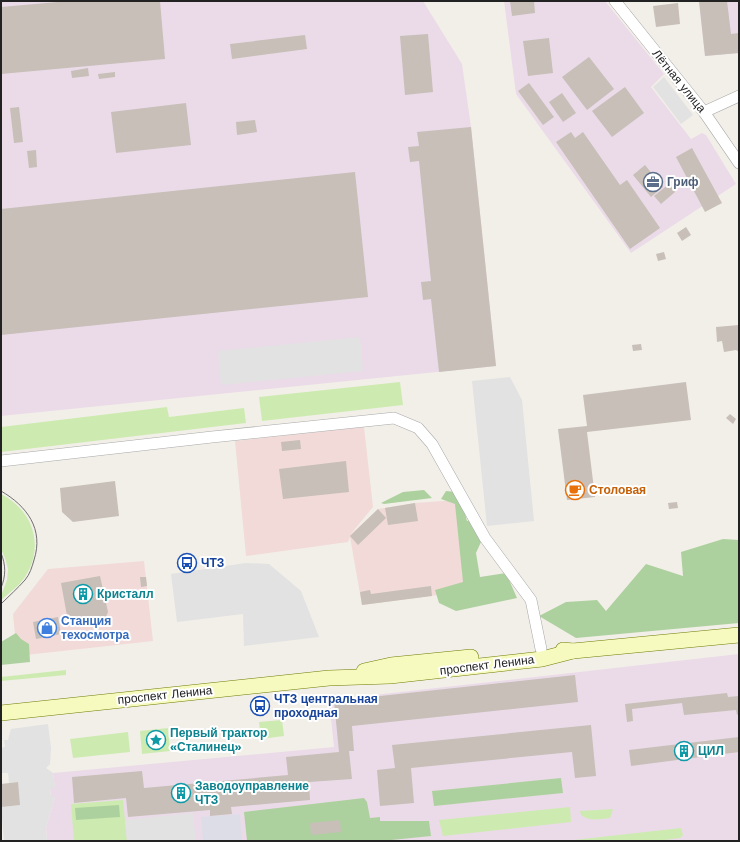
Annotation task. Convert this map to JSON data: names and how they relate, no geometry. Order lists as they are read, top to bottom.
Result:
{
  "streets": {
    "street": ["Лётная улица", "проспект Ленина"]
  },
  "places": {
    "office": ["Гриф"],
    "cafe": ["Столовая"],
    "bus stop": ["ЧТЗ", "ЧТЗ центральная проходная"],
    "building": ["Кристалл", "ЦИЛ", "Заводоуправление ЧТЗ"],
    "shop": ["Станция техосмотра"],
    "place": ["Первый трактор «Сталинец»"]
  }
}
